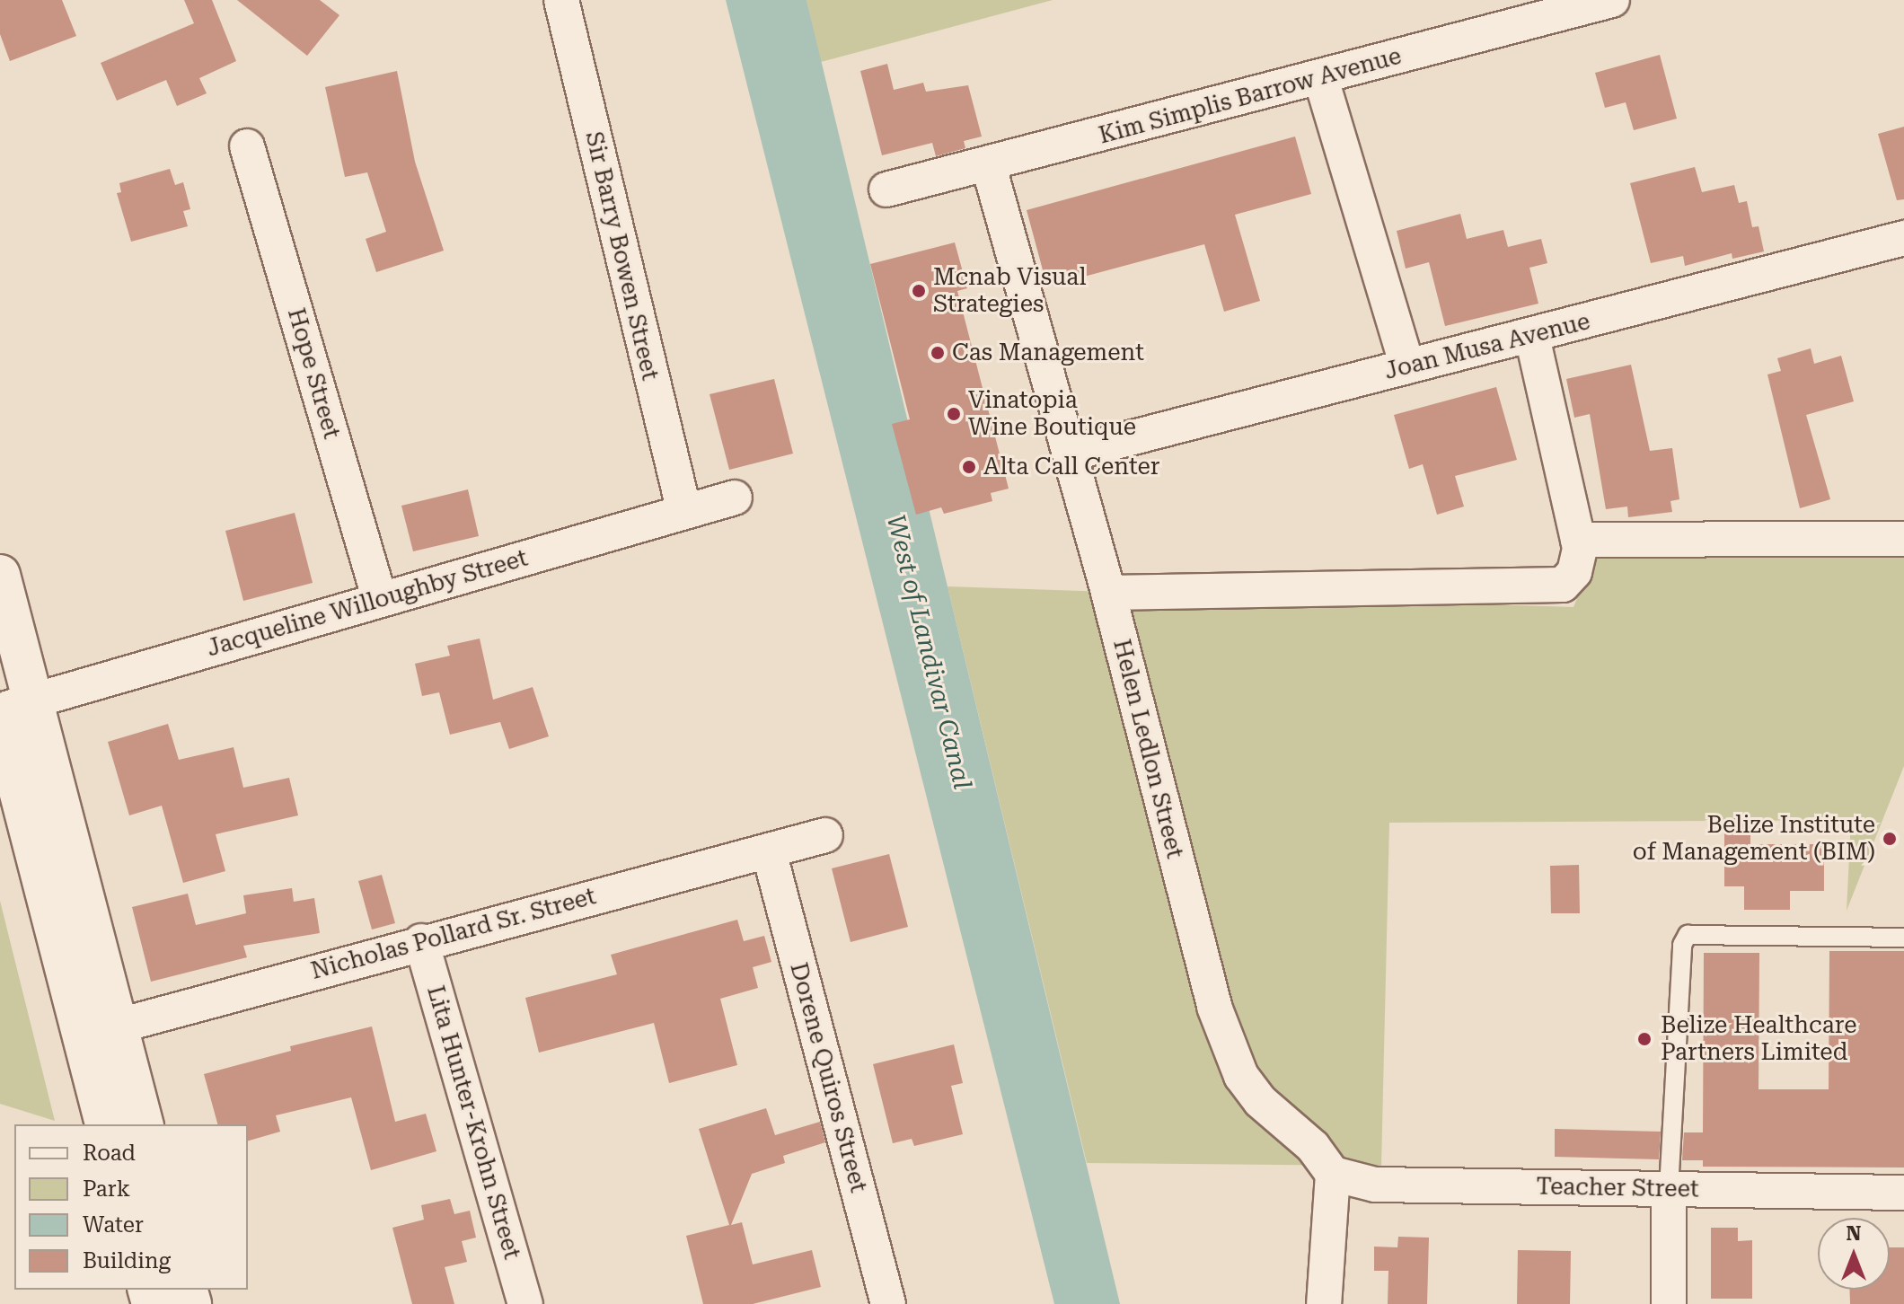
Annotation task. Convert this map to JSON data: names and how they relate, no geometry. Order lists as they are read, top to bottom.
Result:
{
  "streets": {
    "street": [
      "Kim Simplis Barrow Avenue",
      "Sir Barry Bowen Street",
      "Joan Musa Avenue",
      "Hope Street",
      "Jacqueline Willoughby Street",
      "Helen Ledlon Street",
      "Nicholas Pollard Sr. Street",
      "Dorene Quiros Street",
      "Lita Hunter-Krohn Street",
      "Teacher Street"
    ]
  },
  "crossings": [
    ["Kim Simplis Barrow Avenue", "Helen Ledlon Street"],
    ["Sir Barry Bowen Street", "Jacqueline Willoughby Street"],
    ["Joan Musa Avenue", "Helen Ledlon Street"],
    ["Hope Street", "Jacqueline Willoughby Street"],
    ["Helen Ledlon Street", "Teacher Street"],
    ["Nicholas Pollard Sr. Street", "Dorene Quiros Street"],
    ["Nicholas Pollard Sr. Street", "Lita Hunter-Krohn Street"]
  ],
  "water": ["West of Landivar Canal"],
  "places": [
    "Mcnab Visual Strategies",
    "Cas Management",
    "Vinatopia Wine Boutique",
    "Alta Call Center",
    "Belize Institute of Management (BIM)",
    "Belize Healthcare Partners Limited"
  ],
  "legend": [
    "Road",
    "Park",
    "Water",
    "Building"
  ],
  "north": "top"
}
